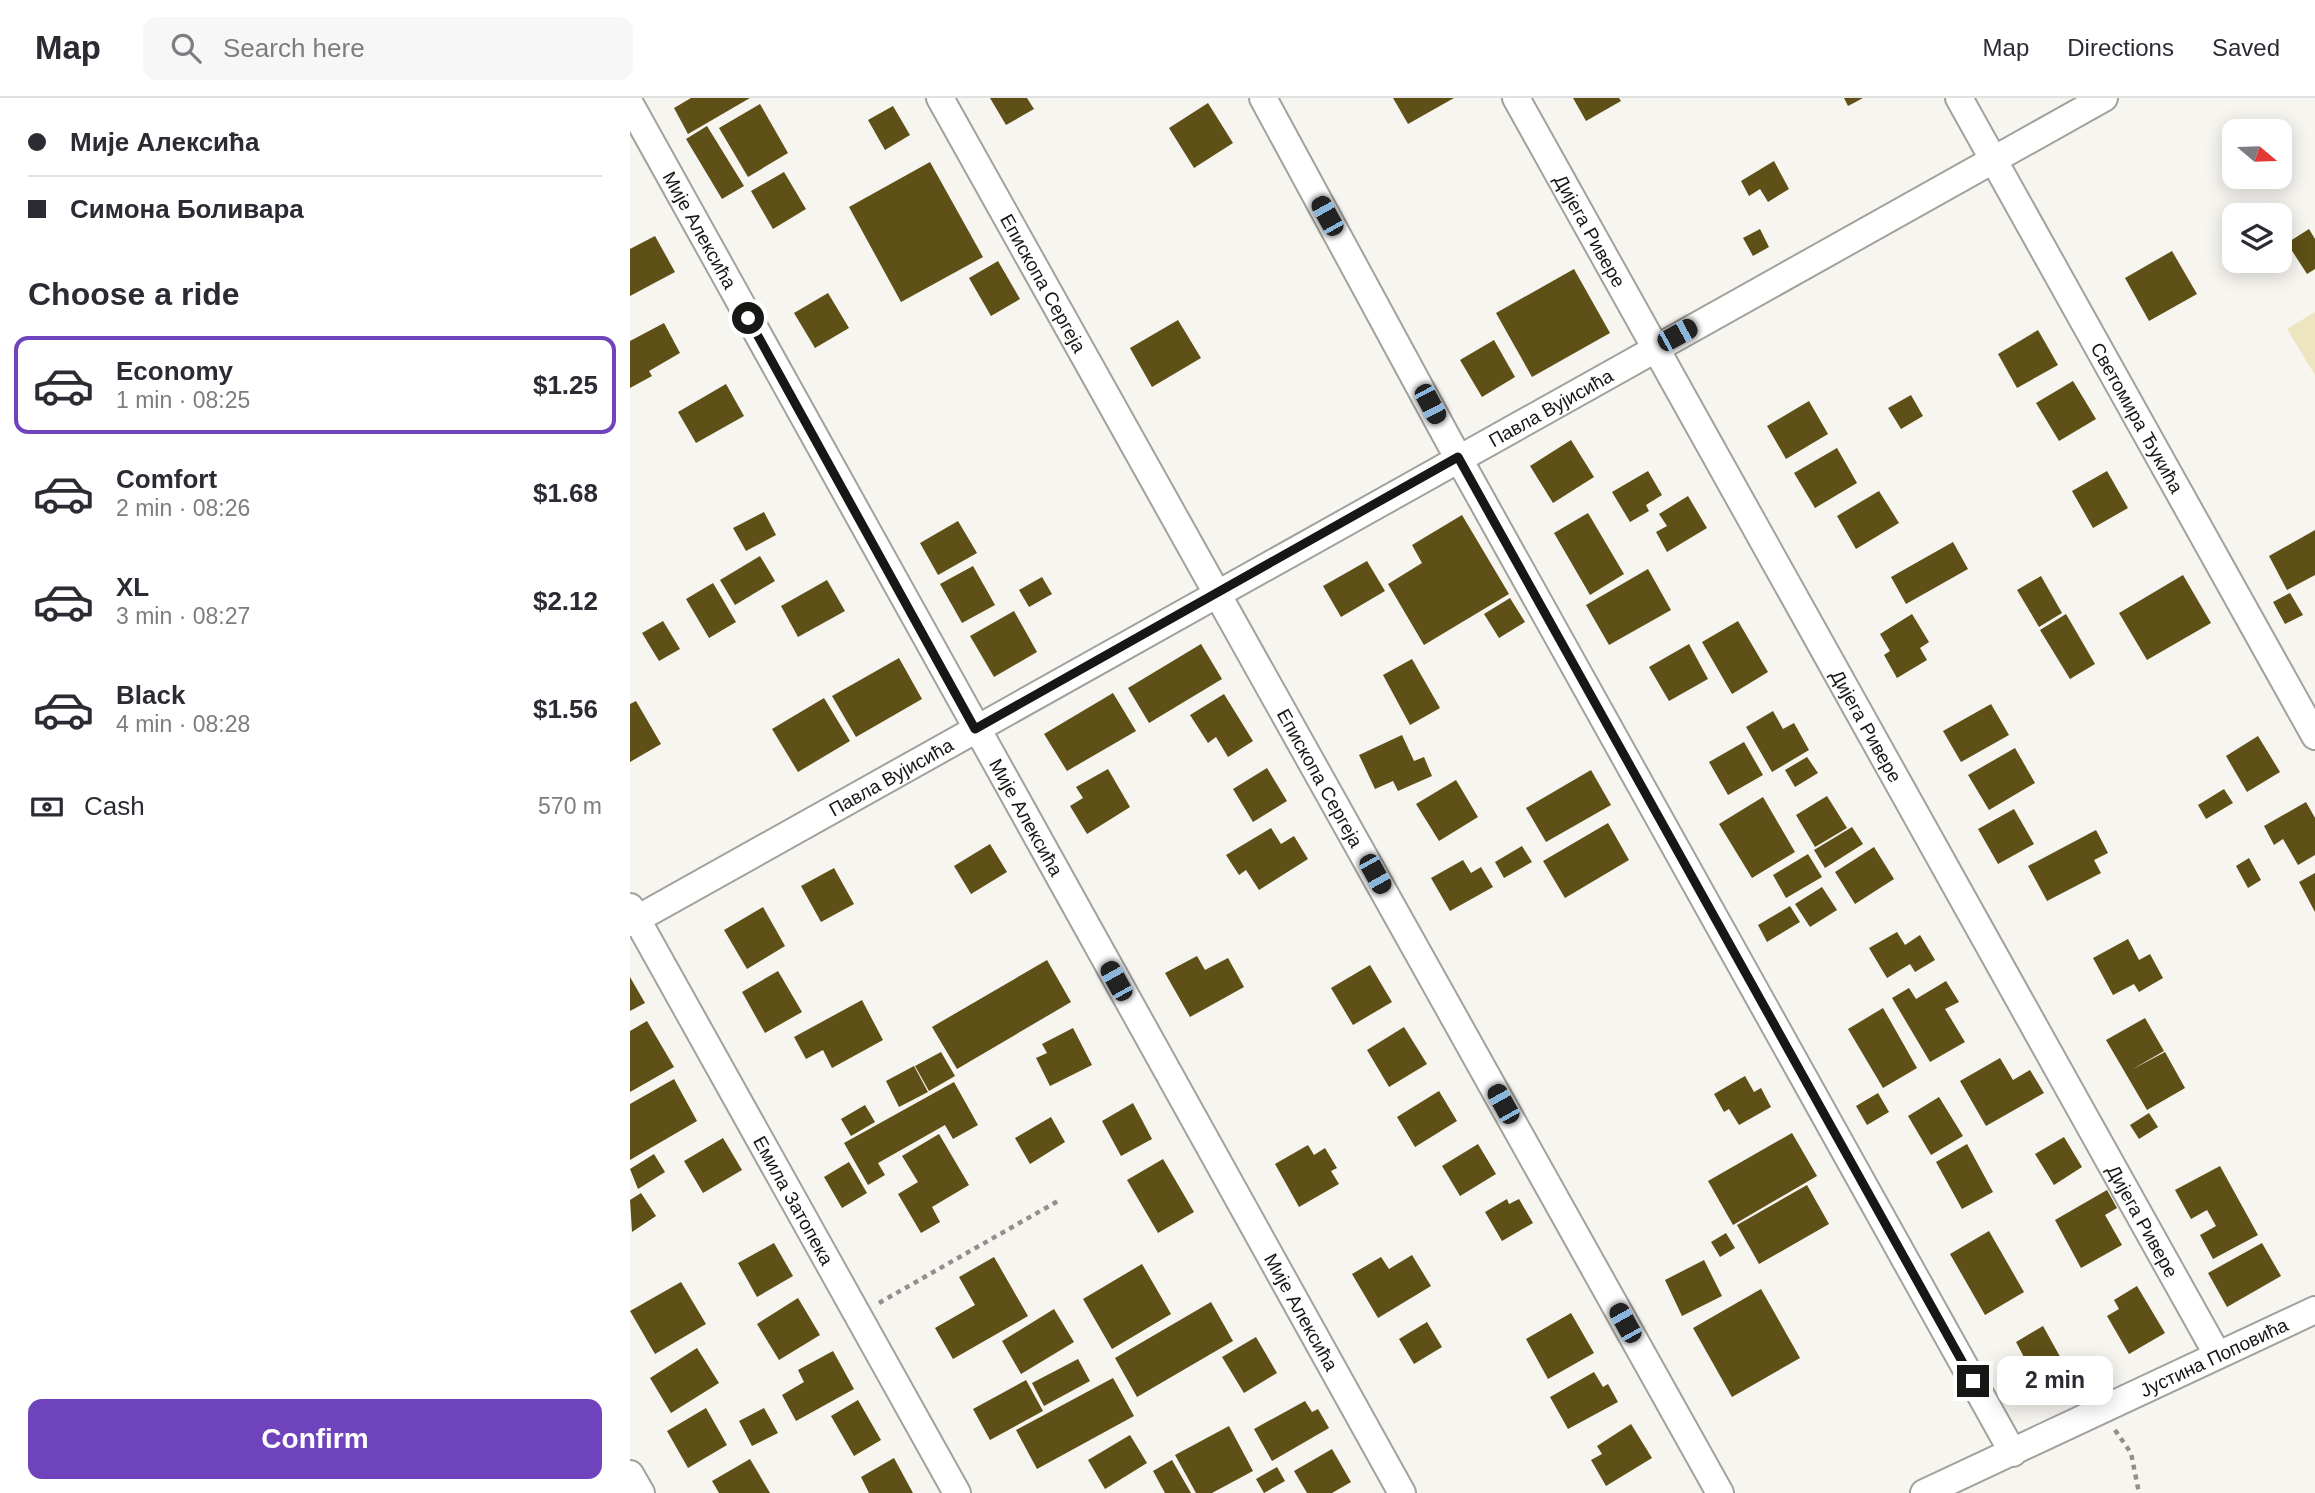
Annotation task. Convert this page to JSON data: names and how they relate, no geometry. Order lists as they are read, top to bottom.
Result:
{
  "streets": {
    "street": [
      "Мије Алексића",
      "Дијега Ривере",
      "Епископа Сергеја",
      "Павла Вујисића",
      "Светомира Ђукића",
      "Емила Затопека",
      "Јустина Поповића"
    ]
  },
  "crossings": [
    ["Мије Алексића", "Павла Вујисића"],
    ["Дијега Ривере", "Павла Вујисића"],
    ["Дијега Ривере", "Јустина Поповића"],
    ["Епископа Сергеја", "Павла Вујисића"],
    ["Павла Вујисића", "Светомира Ђукића"],
    ["Павла Вујисића", "Емила Затопека"]
  ],
  "north": "right",
  "page": {
    "header": "Map",
    "search": "Search here",
    "nav": ["Map", "Directions", "Saved"],
    "banner": ["Мије Алексића", "Симона Боливара"],
    "heading": "Choose a ride",
    "list": [
      {
        "name": "Economy",
        "note": "1 min · 08:25",
        "value": "$1.25"
      },
      {
        "name": "Comfort",
        "note": "2 min · 08:26",
        "value": "$1.68"
      },
      {
        "name": "XL",
        "note": "3 min · 08:27",
        "value": "$2.12"
      },
      {
        "name": "Black",
        "note": "4 min · 08:28",
        "value": "$1.56"
      }
    ],
    "pay": ["Cash", "570 m"],
    "bubble": "2 min",
    "buttons": "Confirm"
  }
}
